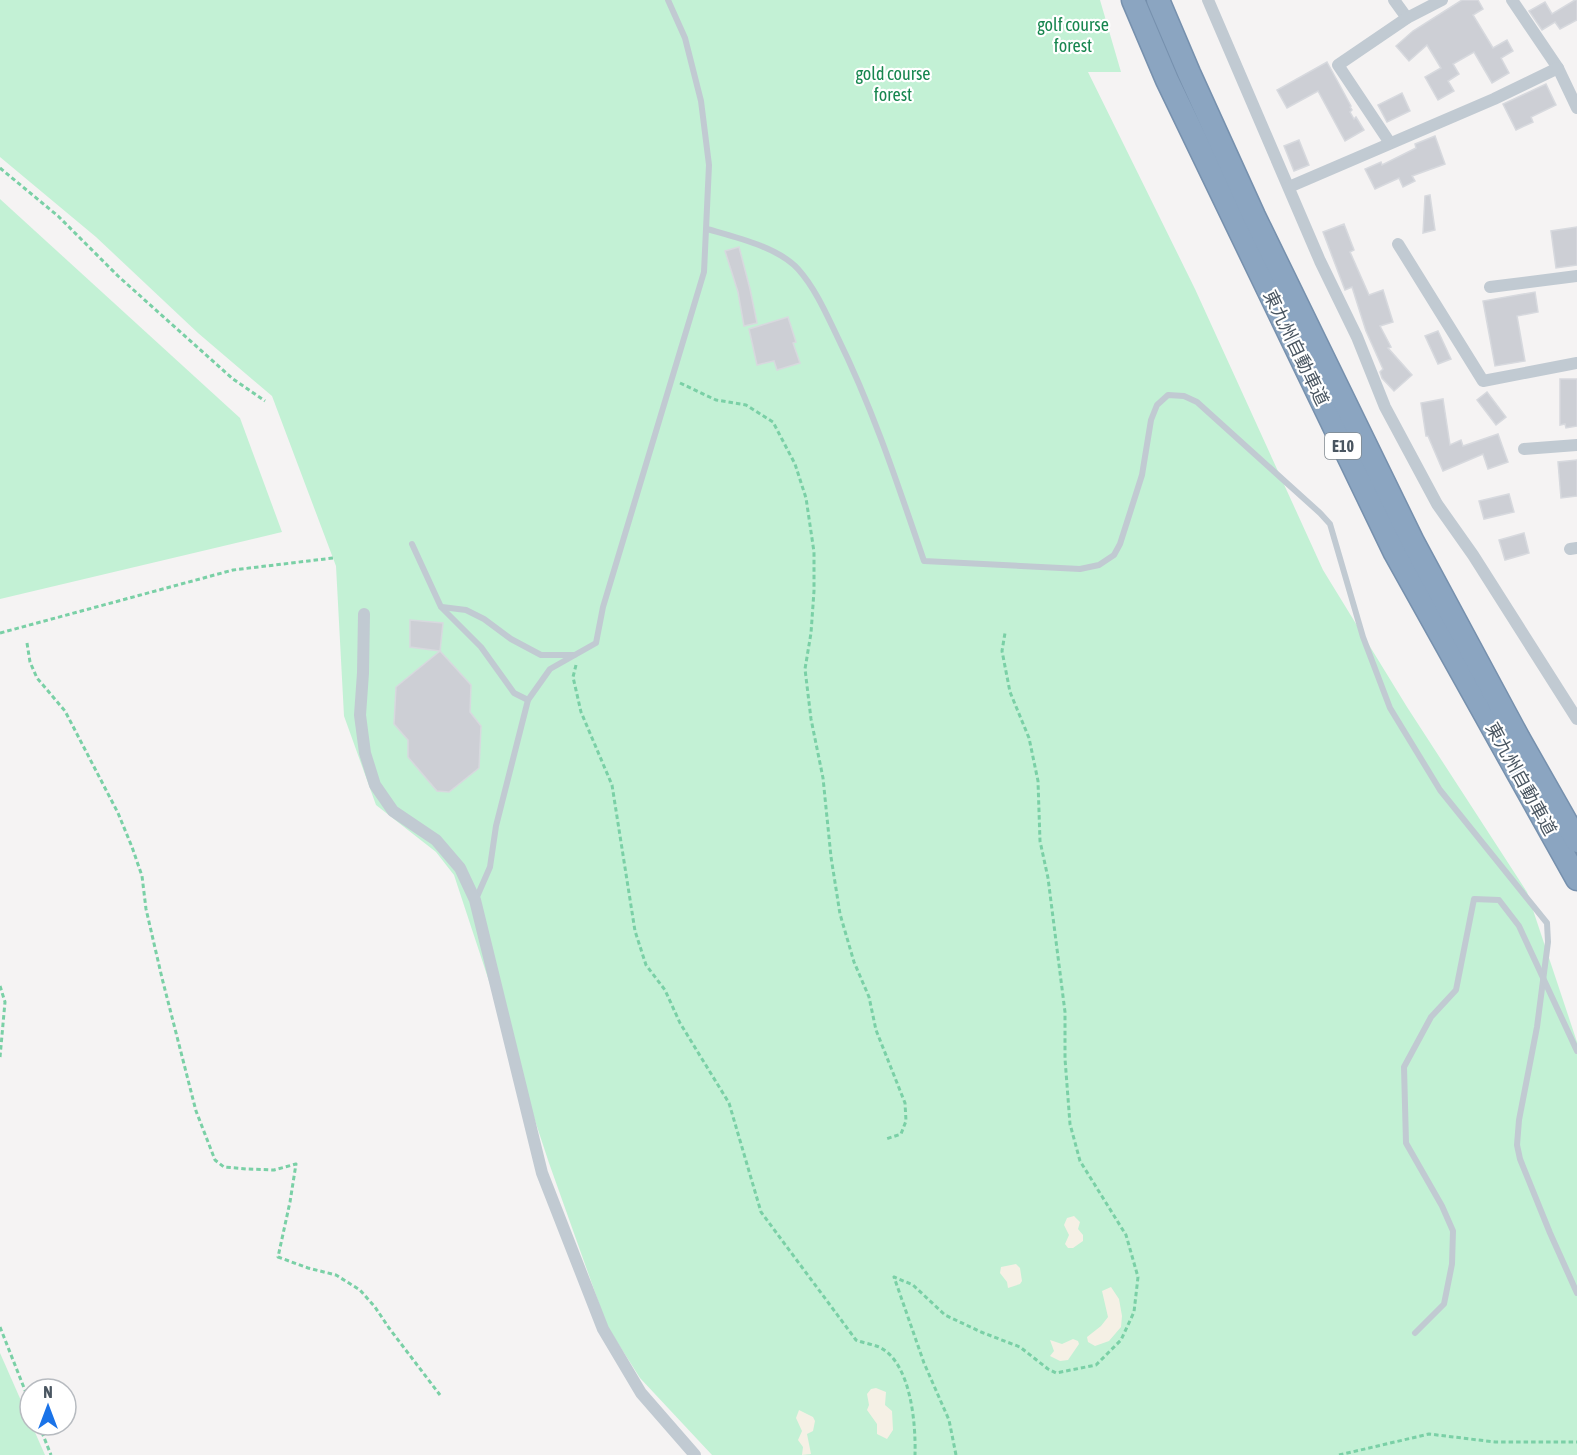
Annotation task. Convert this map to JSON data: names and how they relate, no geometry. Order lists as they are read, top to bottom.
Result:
{
  "streets": {
    "highway": ["東九州自動車道", "E10"]
  },
  "parks": ["golf course forest", "gold course forest"],
  "north": "top"
}
